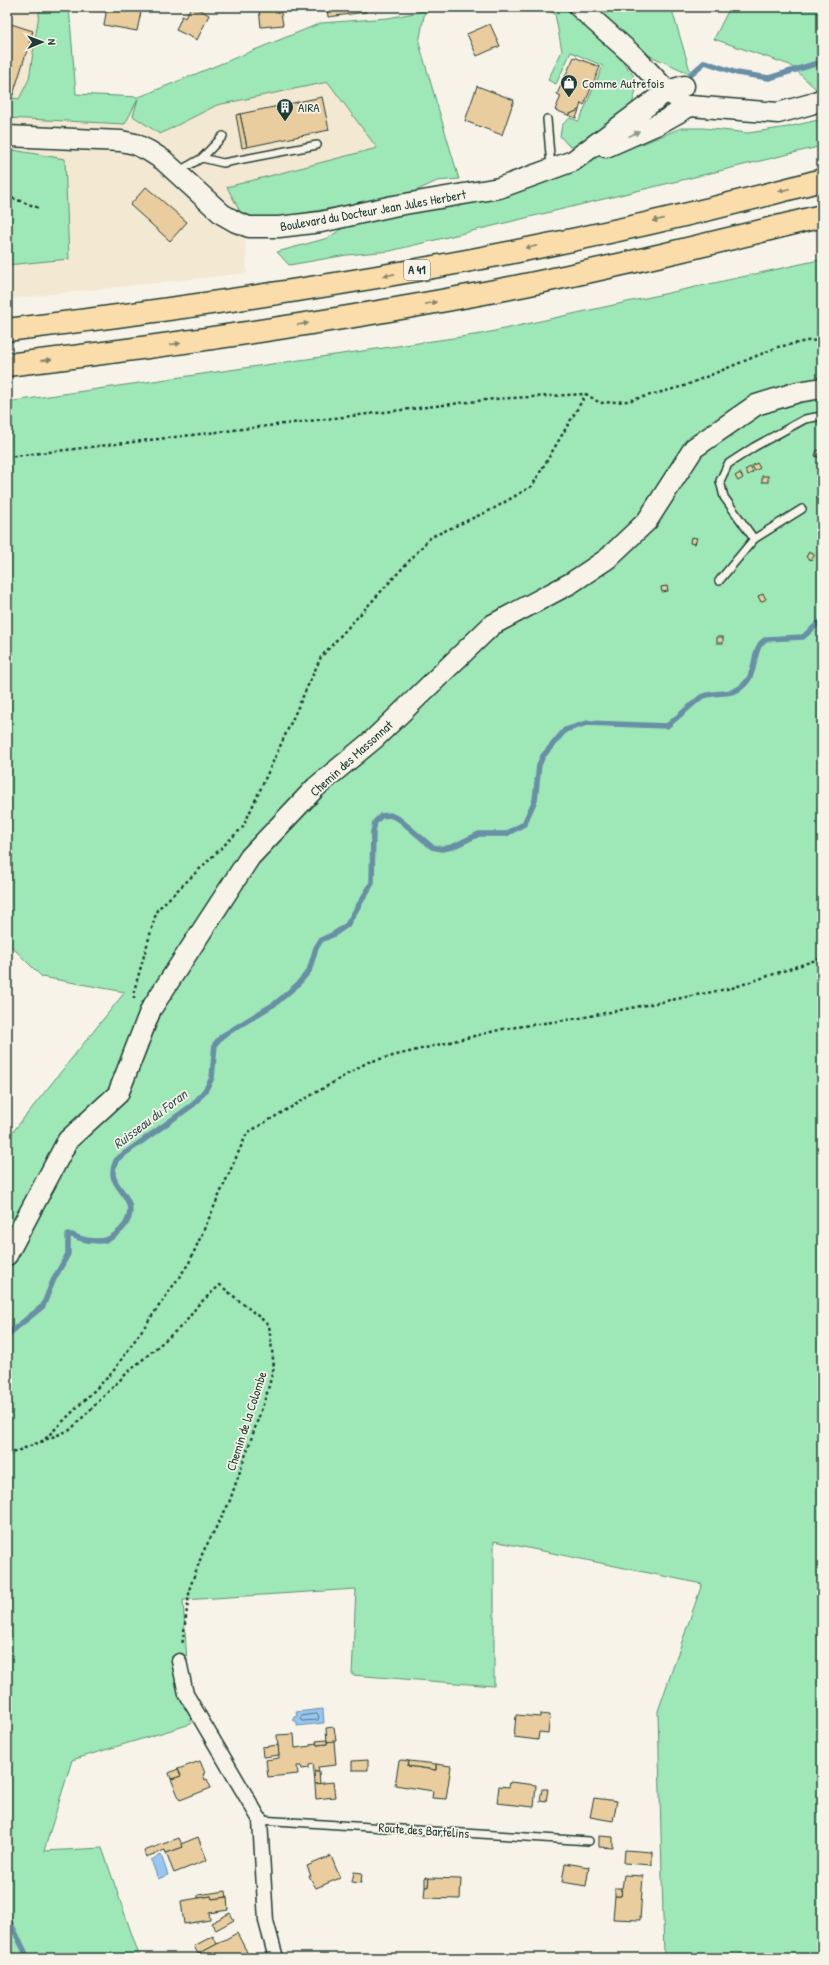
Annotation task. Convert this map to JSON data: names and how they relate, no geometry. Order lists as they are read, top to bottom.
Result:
{
  "streets": {
    "highway": ["A 41"],
    "street": ["Boulevard du Docteur Jean Jules Herbert", "Chemin des Massonnat"],
    "lane": ["Route des Bartelins"],
    "path": ["Chemin de la Colombe"]
  },
  "water": ["Ruisseau du Foran"],
  "places": {
    "shop": ["Comme Autrefois"],
    "building": ["AIRA"]
  },
  "north": "right"
}
